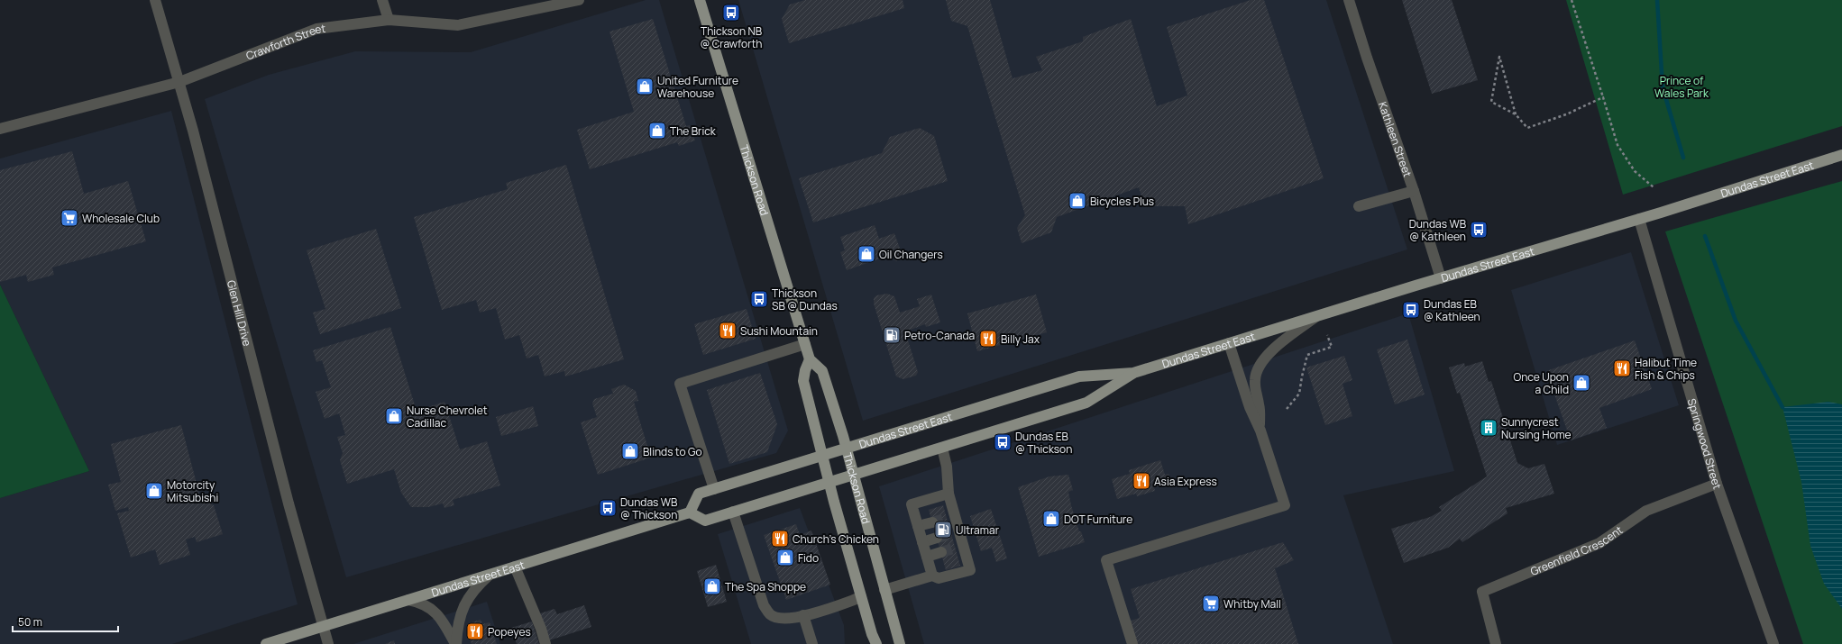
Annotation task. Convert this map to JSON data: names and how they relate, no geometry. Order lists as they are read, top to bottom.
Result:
{
  "streets": {
    "main road": ["Thickson Road", "Dundas Street East"],
    "street": [
      "Crawforth Street",
      "Kathleen Street",
      "Glen Hill Drive",
      "Springwood Street",
      "Greenfield Crescent"
    ]
  },
  "crossings": [
    ["Crawforth Street", "Glen Hill Drive"],
    ["Kathleen Street", "Dundas Street East"],
    ["Thickson Road", "Dundas Street East"],
    ["Dundas Street East", "Glen Hill Drive"],
    ["Dundas Street East", "Springwood Street"],
    ["Springwood Street", "Greenfield Crescent"]
  ],
  "parks": ["Prince of Wales Park"],
  "places": {
    "bus stop": [
      "Thickson NB @ Crawforth",
      "Dundas WB @ Kathleen",
      "Thickson SB @ Dundas",
      "Dundas EB @ Kathleen",
      "Dundas EB @ Thickson",
      "Dundas WB @ Thickson"
    ],
    "shop": [
      "United Furniture Warehouse",
      "The Brick",
      "Bicycles Plus",
      "Oil Changers",
      "Once Upon a Child",
      "Nurse Chevrolet Cadillac",
      "Blinds to Go",
      "Motorcity Mitsubishi",
      "DOT Furniture",
      "Fido",
      "The Spa Shoppe"
    ],
    "supermarket": ["Wholesale Club", "Whitby Mall"],
    "restaurant": [
      "Sushi Mountain",
      "Billy Jax",
      "Halibut Time Fish & Chips",
      "Asia Express",
      "Church's Chicken",
      "Popeyes"
    ],
    "fuel station": ["Petro-Canada", "Ultramar"],
    "building": ["Sunnycrest Nursing Home"]
  },
  "scale_bar": "50 m"
}
